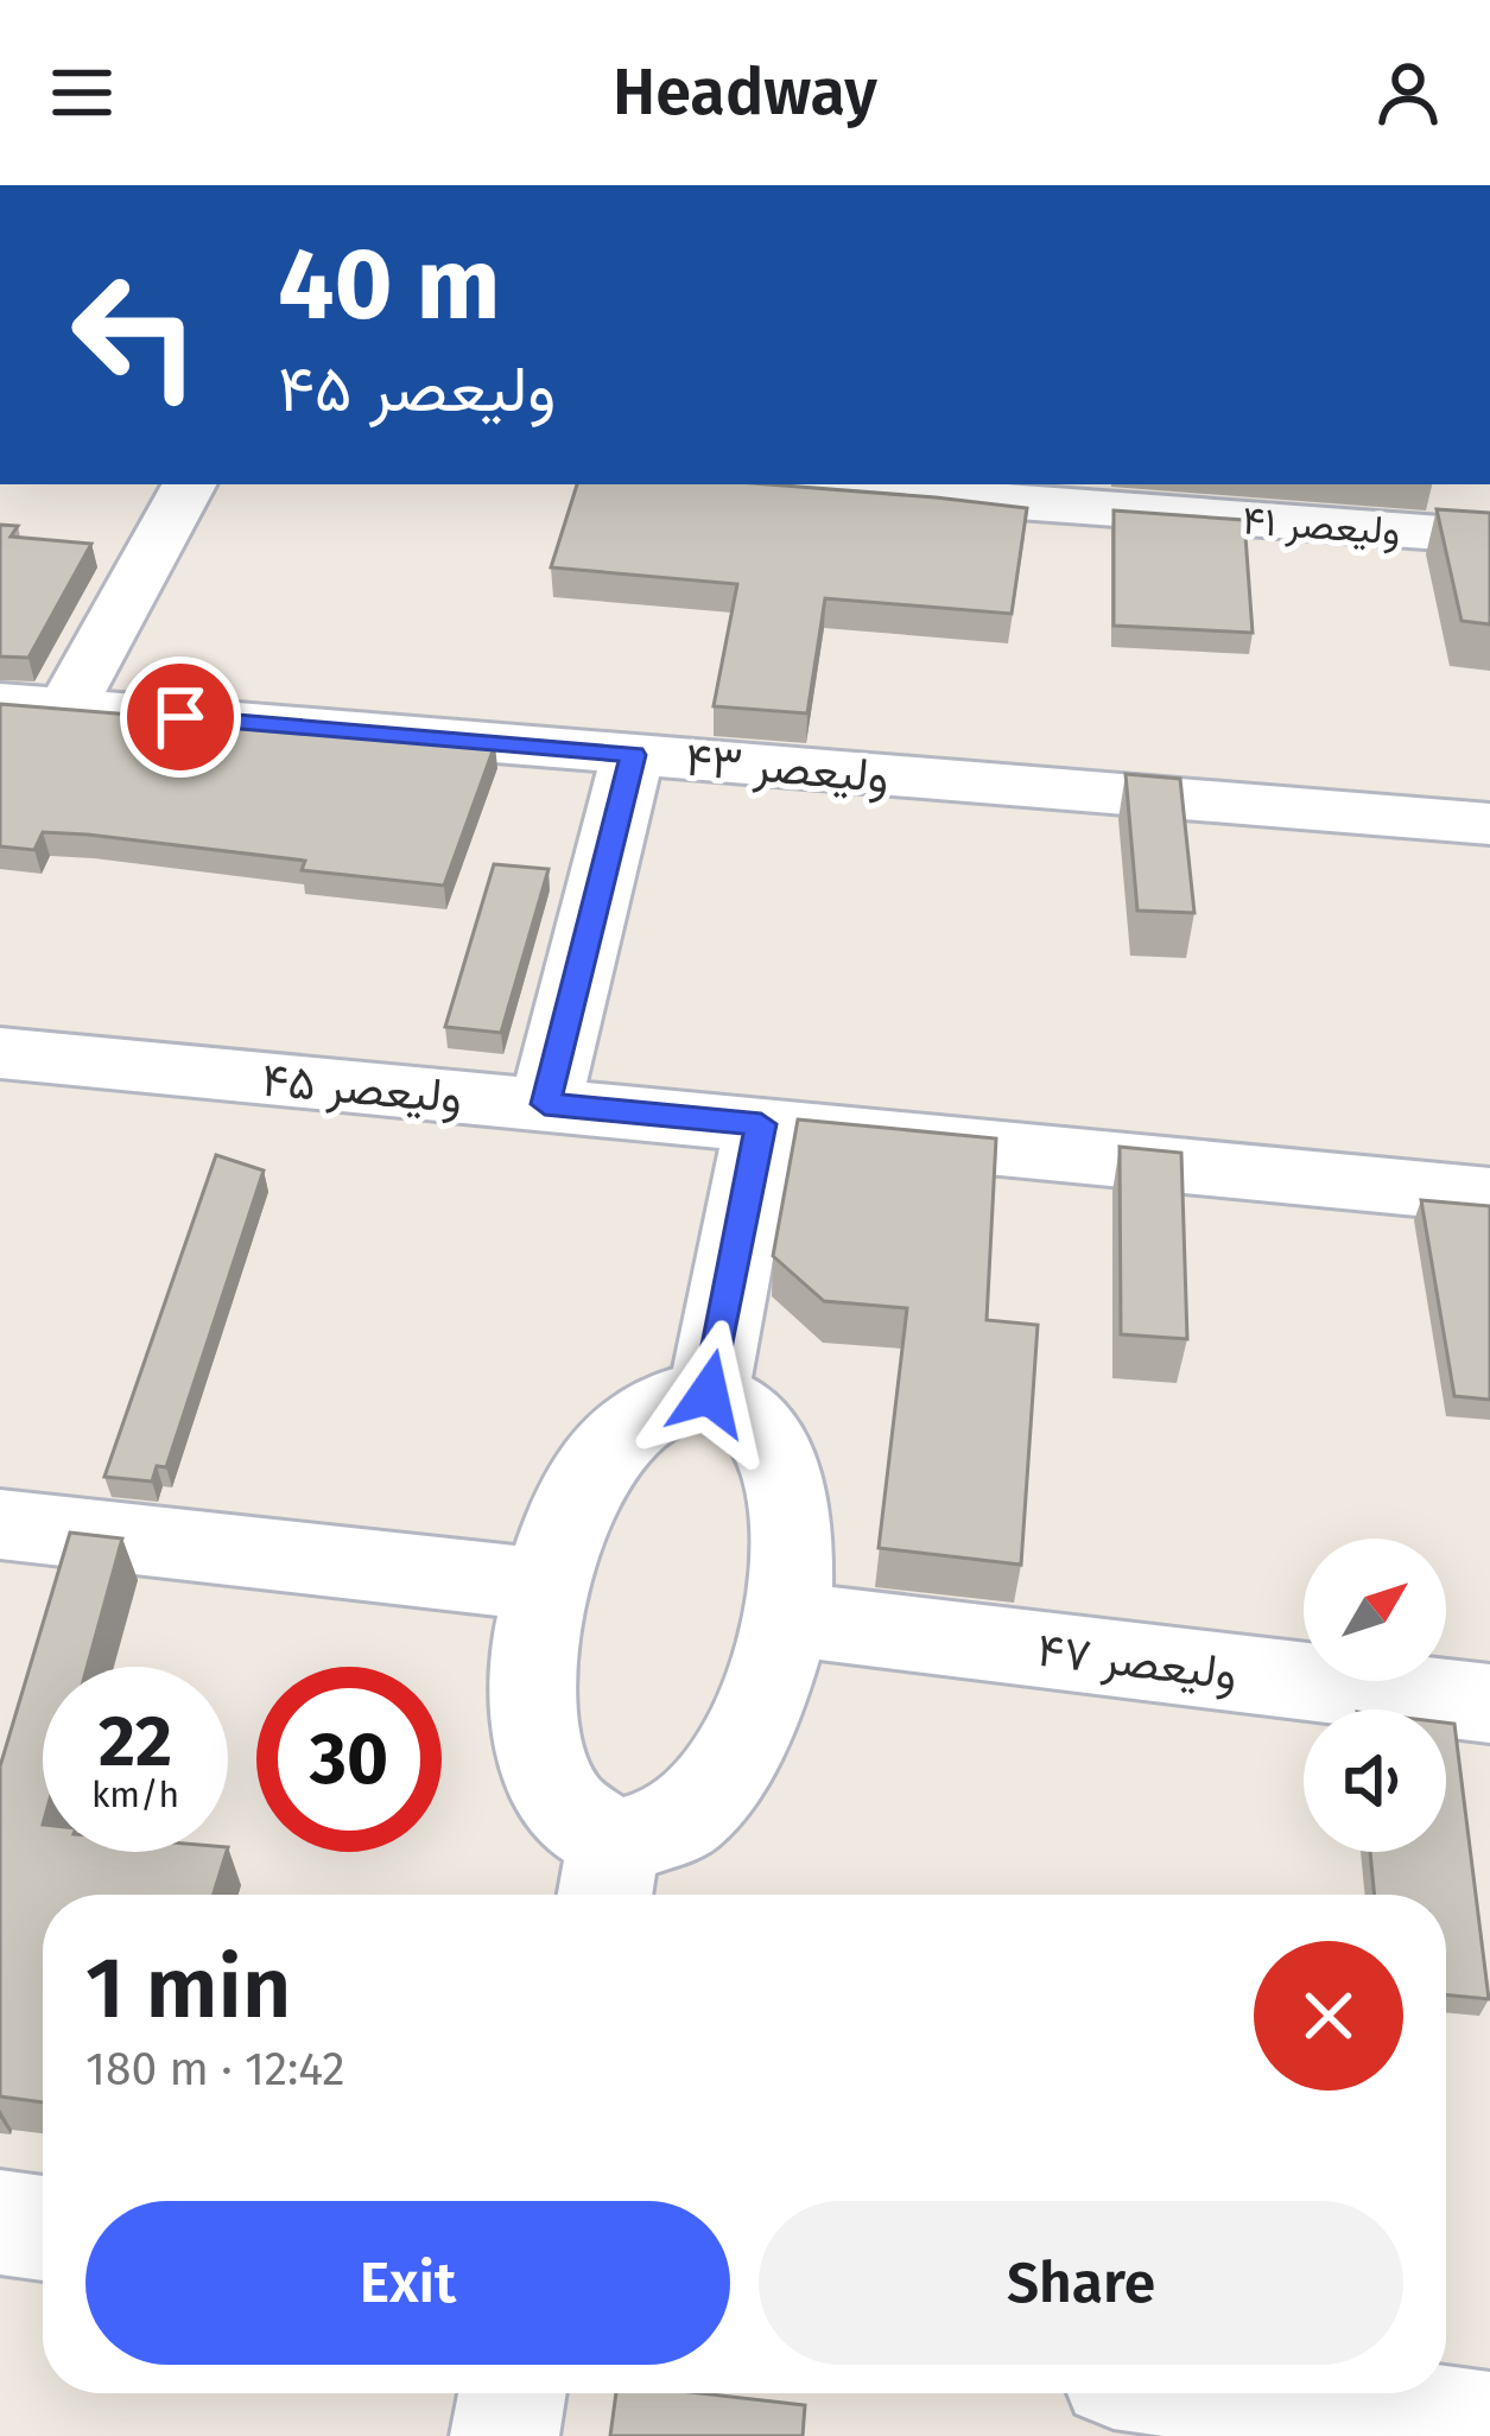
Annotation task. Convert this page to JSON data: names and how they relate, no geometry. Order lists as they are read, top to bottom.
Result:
{
  "streets": {
    "street": [
      "ولیعصر ۴۱",
      "ولیعصر ۴۳",
      "ولیعصر ۴۵",
      "ولیعصر ۴۷"
    ]
  },
  "north": "top right",
  "page": {
    "header": "Headway",
    "turn": ["40 m", "ولیعصر ۴۵"],
    "speed": "22 km/h",
    "limit": "30",
    "heading": ["1 min", "180 m · 12:42"],
    "buttons": ["Exit", "Share"]
  }
}
